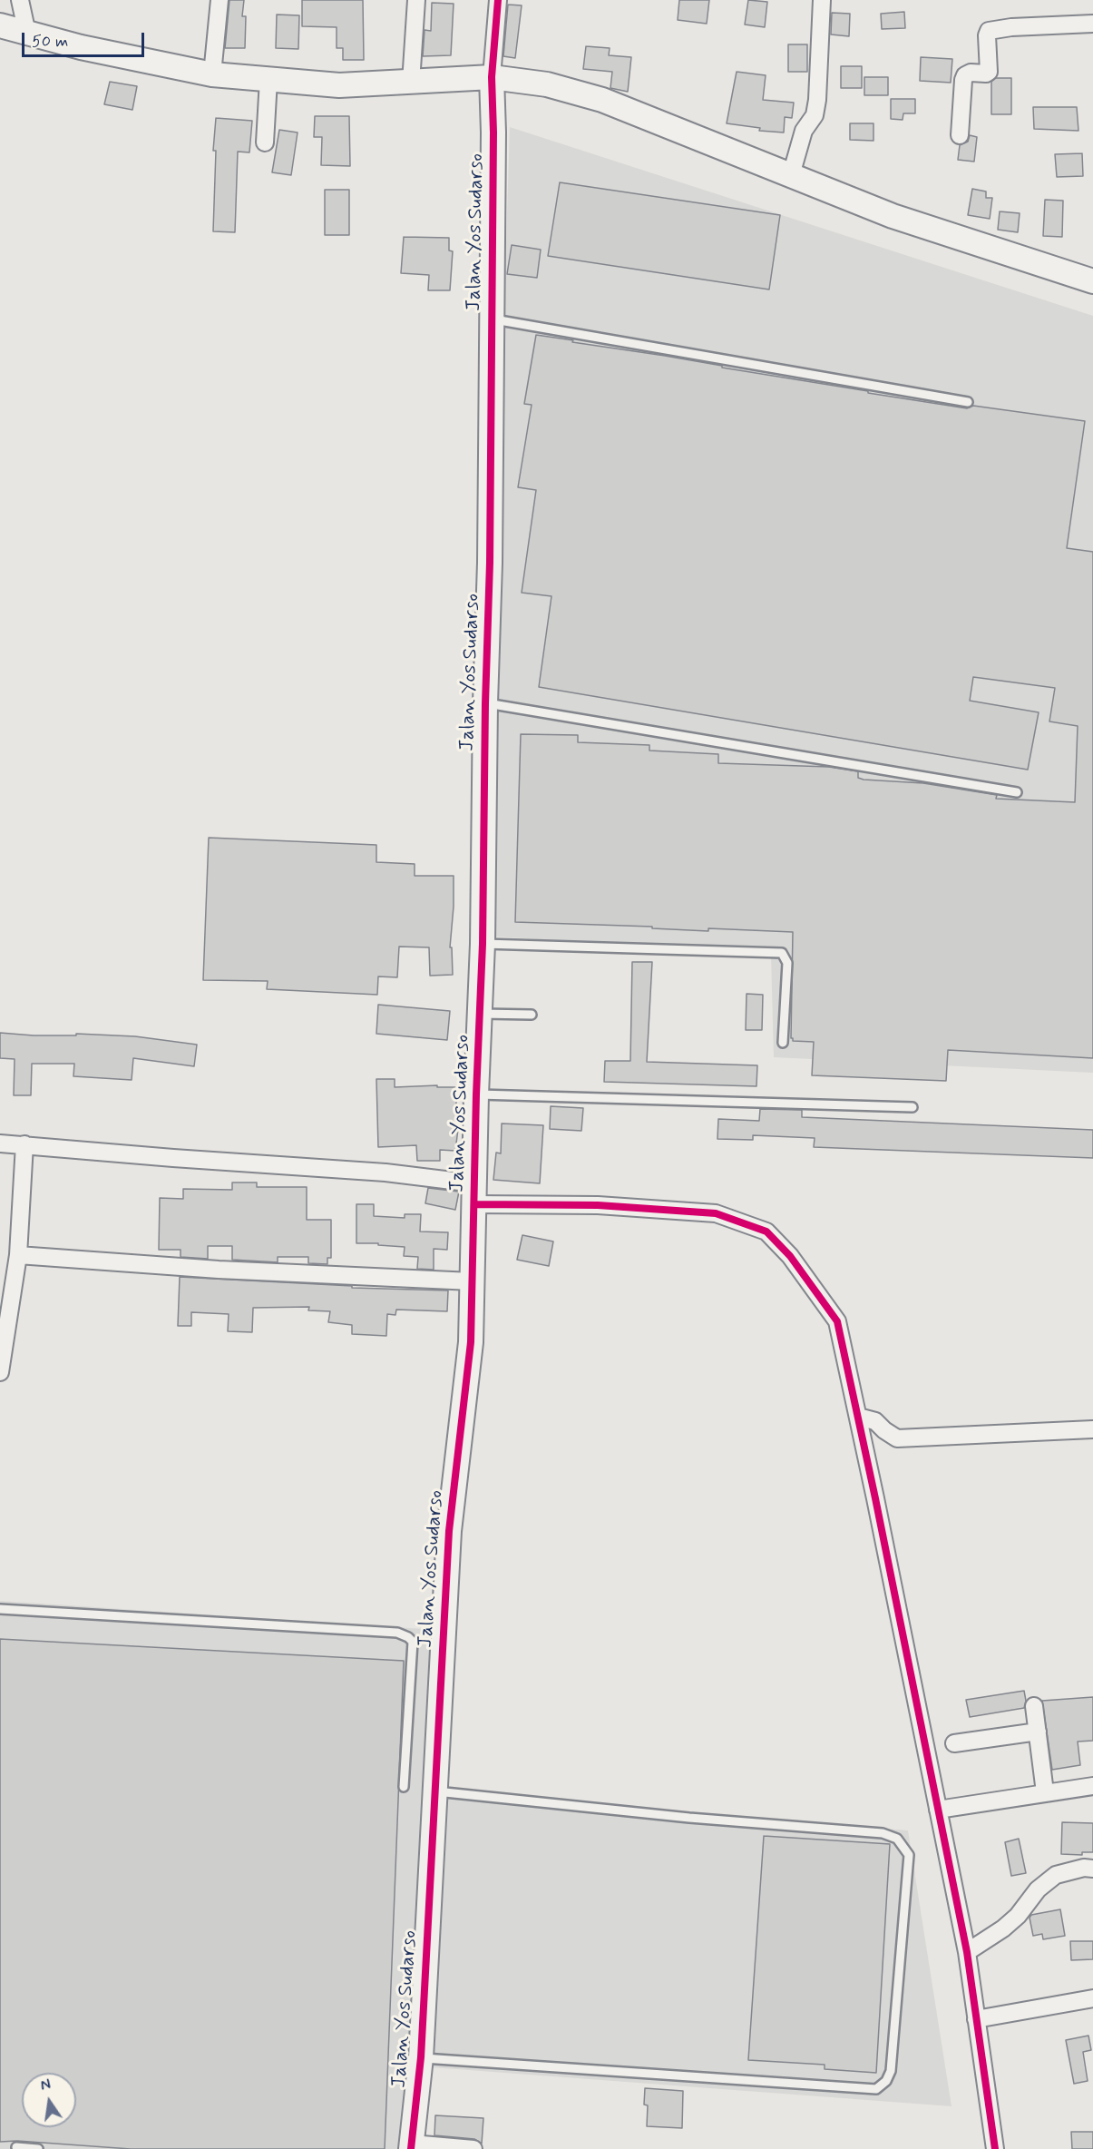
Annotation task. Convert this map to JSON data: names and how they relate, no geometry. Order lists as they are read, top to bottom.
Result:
{
  "streets": {
    "street": ["Jalan Yos Sudarso"]
  },
  "scale_bar": "50 m",
  "north": "top"
}
